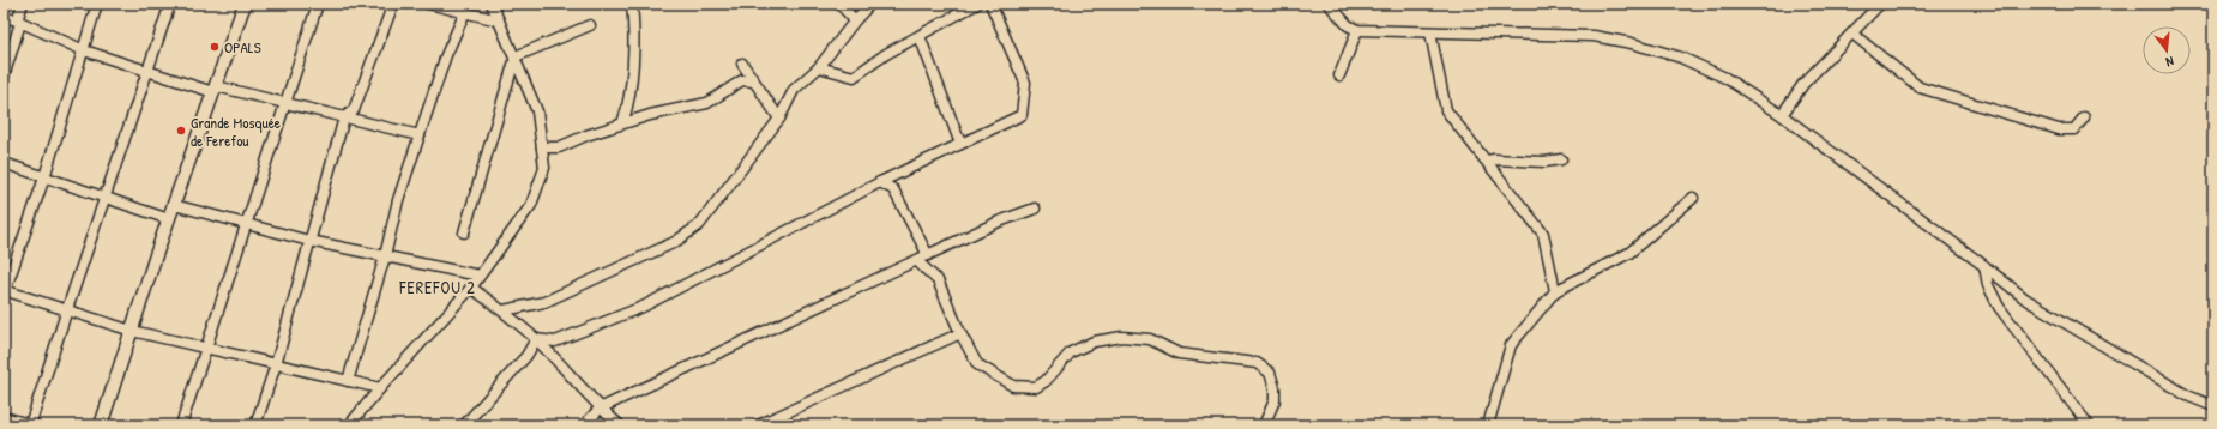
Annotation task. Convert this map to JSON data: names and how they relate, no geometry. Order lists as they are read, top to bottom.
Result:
{
  "districts": ["FEREFOU 2"],
  "places": ["OPALS", "Grande Mosquée de Ferefou"],
  "north": "bottom"
}
